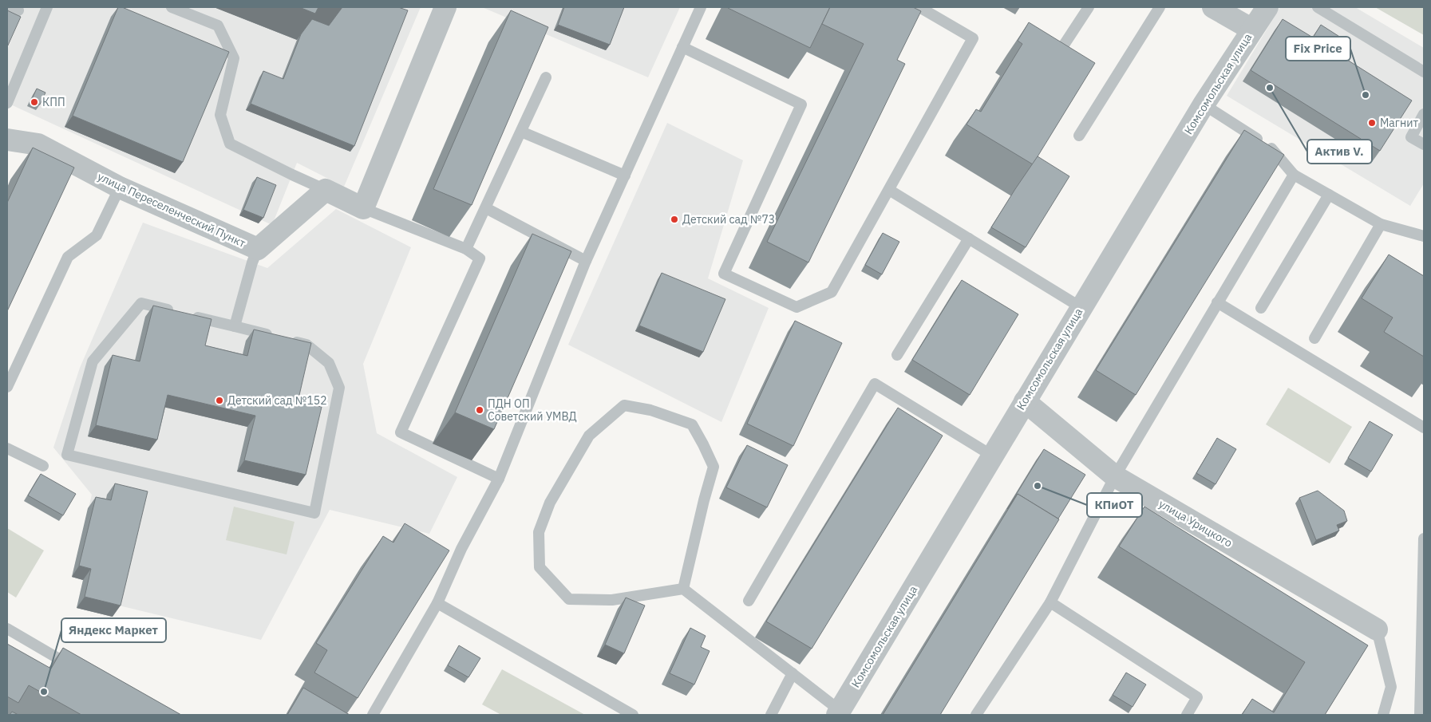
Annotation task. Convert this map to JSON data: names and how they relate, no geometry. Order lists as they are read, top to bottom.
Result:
{
  "streets": {
    "street": ["Комсомольская улица", "улица Переселенческий Пункт", "улица Урицкого"]
  },
  "crossings": [
    ["Комсомольская улица", "улица Урицкого"]
  ],
  "places": [
    "Актив V.",
    "Fix Price",
    "КПП",
    "Магнит",
    "Детский сад №73",
    "Детский сад №152",
    "ПДН ОП Советский УМВД",
    "КПиОТ",
    "Яндекс Маркет"
  ]
}
